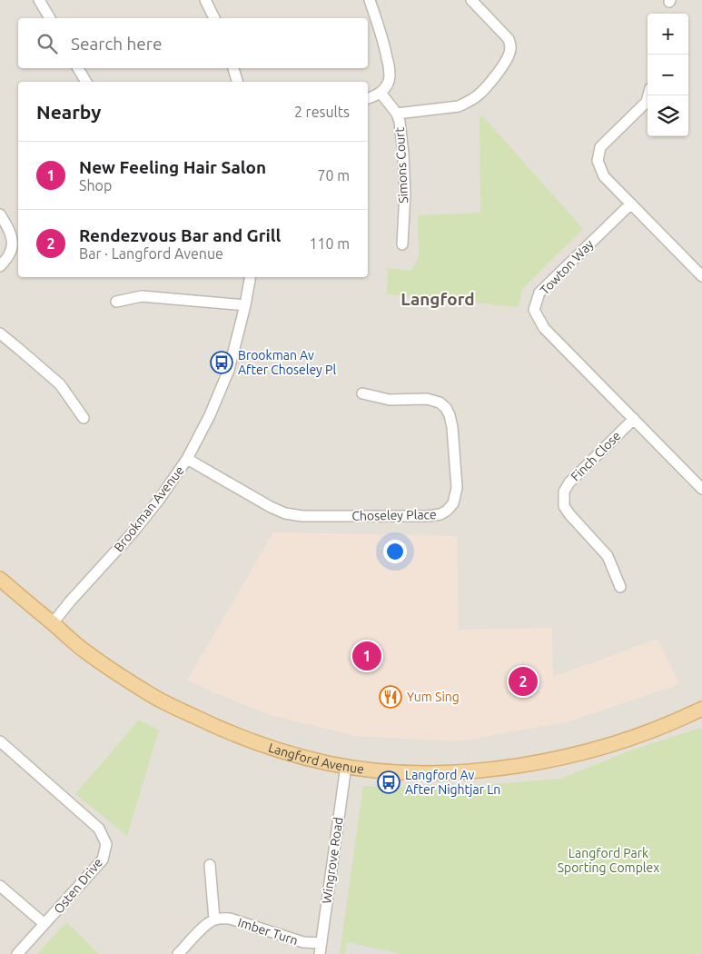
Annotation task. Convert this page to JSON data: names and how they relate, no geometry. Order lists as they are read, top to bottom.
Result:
{
  "streets": {
    "main road": ["Langford Avenue"],
    "street": [
      "Simons Court",
      "Towton Way",
      "Finch Close",
      "Brookman Avenue",
      "Choseley Place",
      "Wingrove Road",
      "Osten Drive",
      "Imber Turn"
    ]
  },
  "crossings": [
    ["Towton Way", "Finch Close"],
    ["Brookman Avenue", "Choseley Place"],
    ["Brookman Avenue", "Langford Avenue"],
    ["Langford Avenue", "Wingrove Road"],
    ["Wingrove Road", "Imber Turn"]
  ],
  "districts": ["Langford"],
  "parks": ["Langford Park Sporting Complex"],
  "places": {
    "bus stop": ["Brookman Av After Choseley Pl", "Langford Av After Nightjar Ln"],
    "restaurant": ["Yum Sing"]
  },
  "page": {
    "map_buttons": ["+", "−"],
    "search": "Search here",
    "heading": ["Nearby", "2 results"],
    "list": [
      {
        "mark": "1",
        "name": "New Feeling Hair Salon",
        "note": "Shop",
        "value": "70 m"
      },
      {
        "mark": "2",
        "name": "Rendezvous Bar and Grill",
        "note": "Bar · Langford Avenue",
        "value": "110 m"
      }
    ],
    "pins": ["1", "2"]
  }
}
